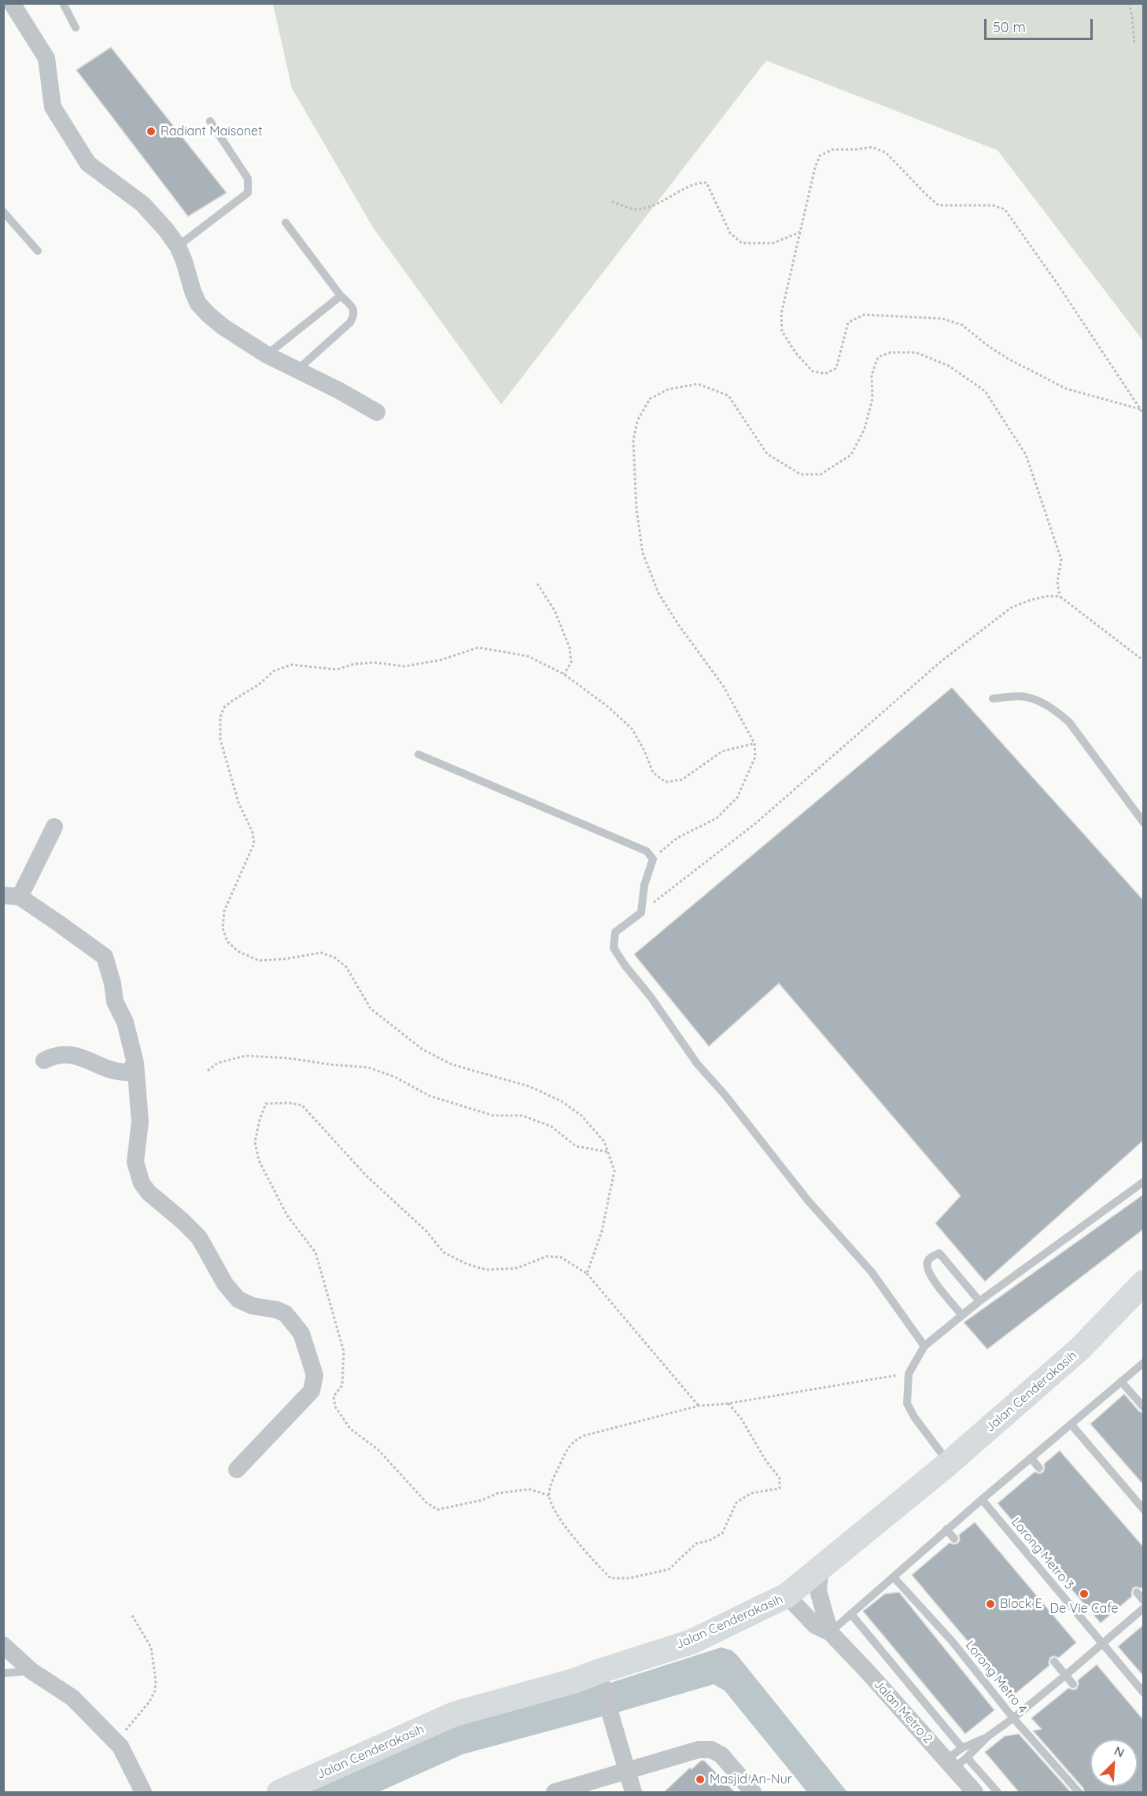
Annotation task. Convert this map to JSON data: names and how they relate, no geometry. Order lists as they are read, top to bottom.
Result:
{
  "streets": {
    "street": ["Jalan Cenderakasih", "Jalan Metro 2"],
    "lane": ["Lorong Metro 3", "Lorong Metro 4"]
  },
  "crossings": [
    ["Jalan Cenderakasih", "Jalan Metro 2"]
  ],
  "places": [
    "Radiant Maisonet",
    "De Vie Cafe",
    "Block E",
    "Masjid An-Nur"
  ],
  "scale_bar": "50 m",
  "north": "top right"
}
